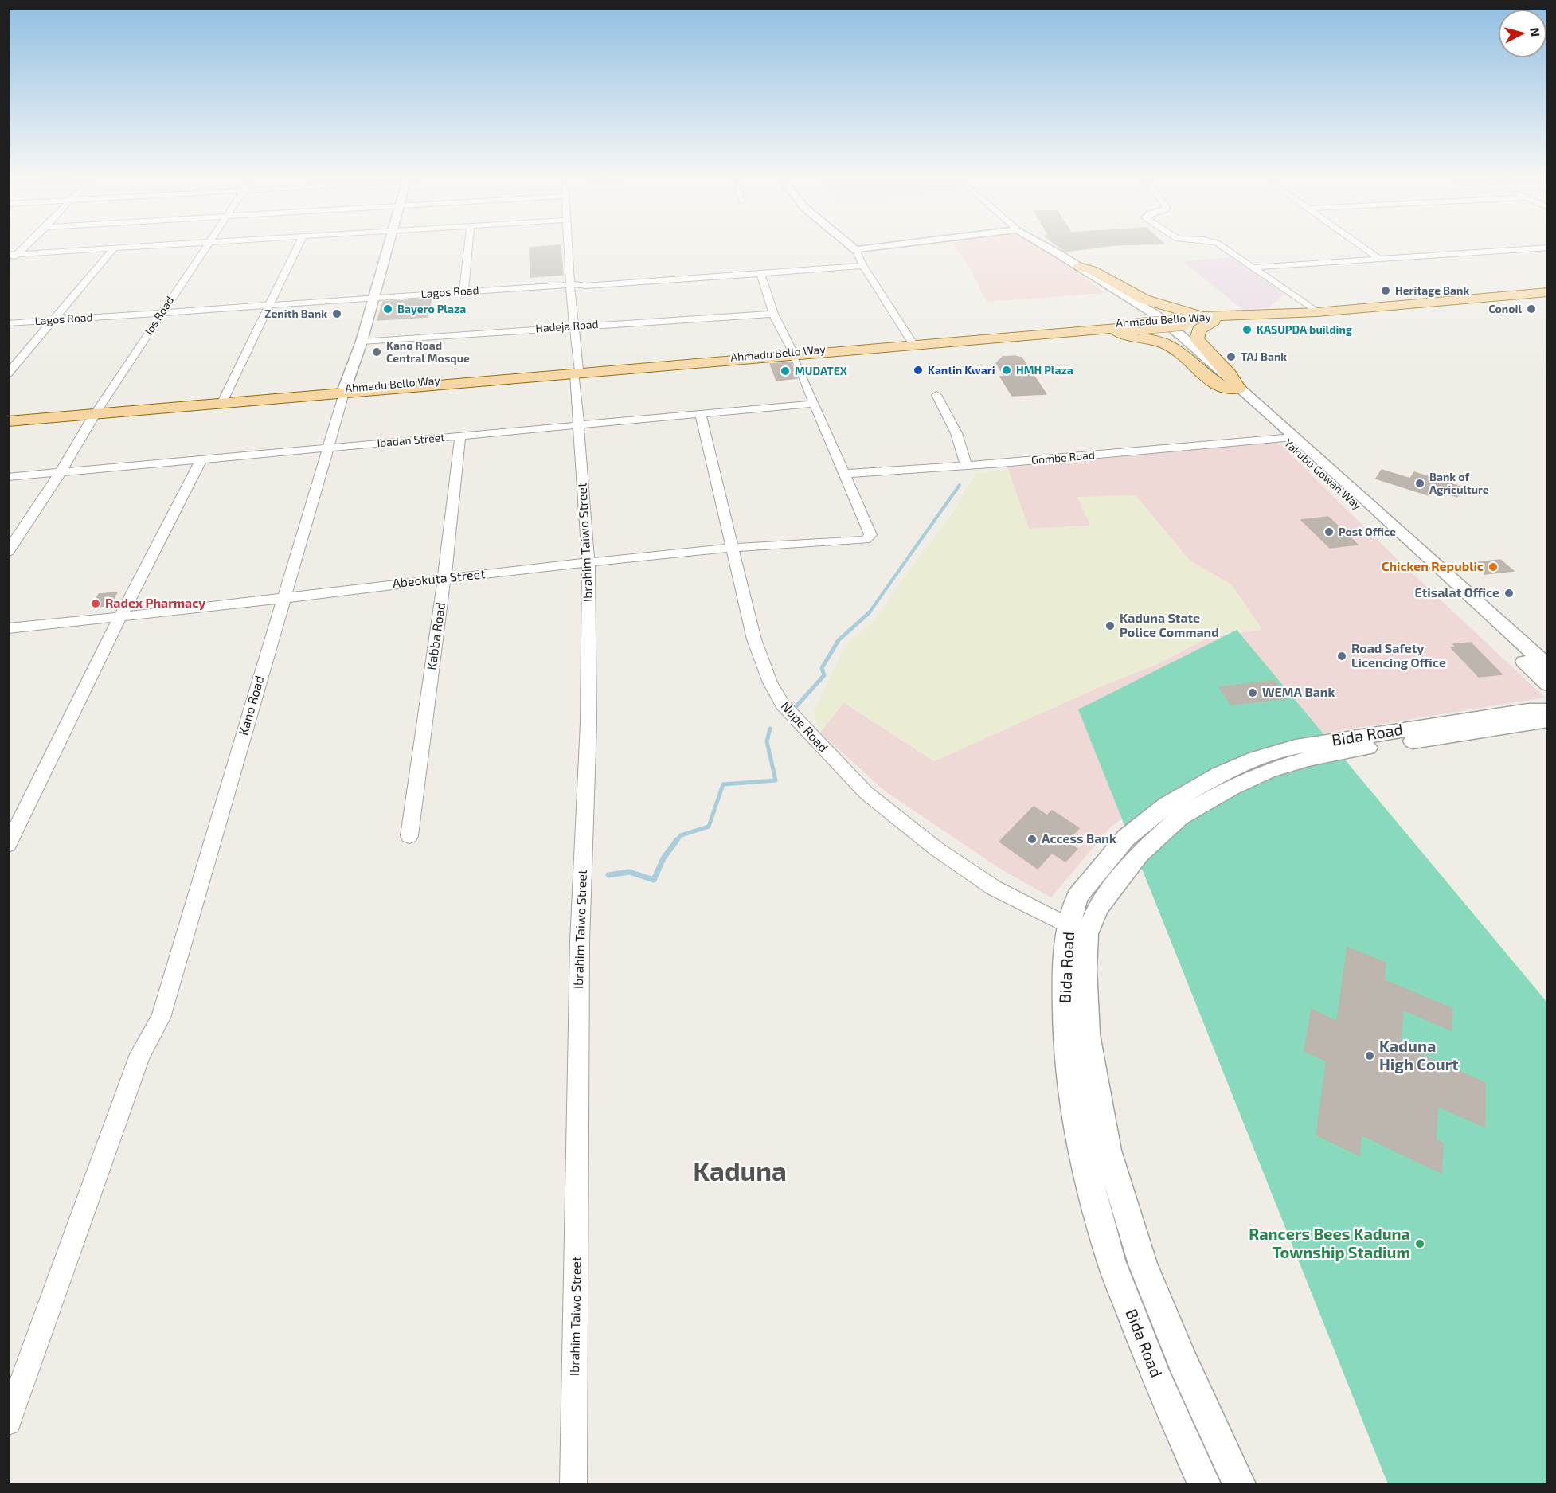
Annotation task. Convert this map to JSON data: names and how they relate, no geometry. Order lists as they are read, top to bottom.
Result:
{
  "streets": {
    "main road": ["Ahmadu Bello Way"],
    "street": [
      "Lagos Road",
      "Jos Road",
      "Hadeja Road",
      "Ibadan Street",
      "Gombe Road",
      "Yakubu Gowan Way",
      "Ibrahim Taiwo Street",
      "Abeokuta Street",
      "Kabba Road",
      "Kano Road",
      "Nupe Road",
      "Bida Road"
    ]
  },
  "crossings": [
    ["Lagos Road", "Jos Road"],
    ["Lagos Road", "Ibrahim Taiwo Street"],
    ["Jos Road", "Ahmadu Bello Way"],
    ["Jos Road", "Ibadan Street"],
    ["Ahmadu Bello Way", "Ibrahim Taiwo Street"],
    ["Ahmadu Bello Way", "Kano Road"],
    ["Hadeja Road", "Ibrahim Taiwo Street"],
    ["Ibadan Street", "Ibrahim Taiwo Street"],
    ["Ibadan Street", "Kabba Road"],
    ["Ibadan Street", "Kano Road"],
    ["Ibadan Street", "Nupe Road"],
    ["Gombe Road", "Yakubu Gowan Way"],
    ["Gombe Road", "Abeokuta Street"],
    ["Ibrahim Taiwo Street", "Abeokuta Street"],
    ["Abeokuta Street", "Kabba Road"],
    ["Abeokuta Street", "Kano Road"],
    ["Abeokuta Street", "Nupe Road"],
    ["Nupe Road", "Bida Road"]
  ],
  "districts": ["Kaduna"],
  "places": [
    "Heritage Bank",
    "Bayero Plaza",
    "Conoil",
    "Zenith Bank",
    "KASUPDA building",
    "Kano Road Central Mosque",
    "TAJ Bank",
    "Kantin Kwari",
    "HMH Plaza",
    "MUDATEX",
    "Bank of Agriculture",
    "Post Office",
    "Chicken Republic",
    "Etisalat Office",
    "Radex Pharmacy",
    "Kaduna State Police Command",
    "Road Safety Licencing Office",
    "WEMA Bank",
    "Access Bank",
    "Kaduna High Court",
    "Rancers Bees Kaduna Township Stadium"
  ],
  "north": "right"
}
